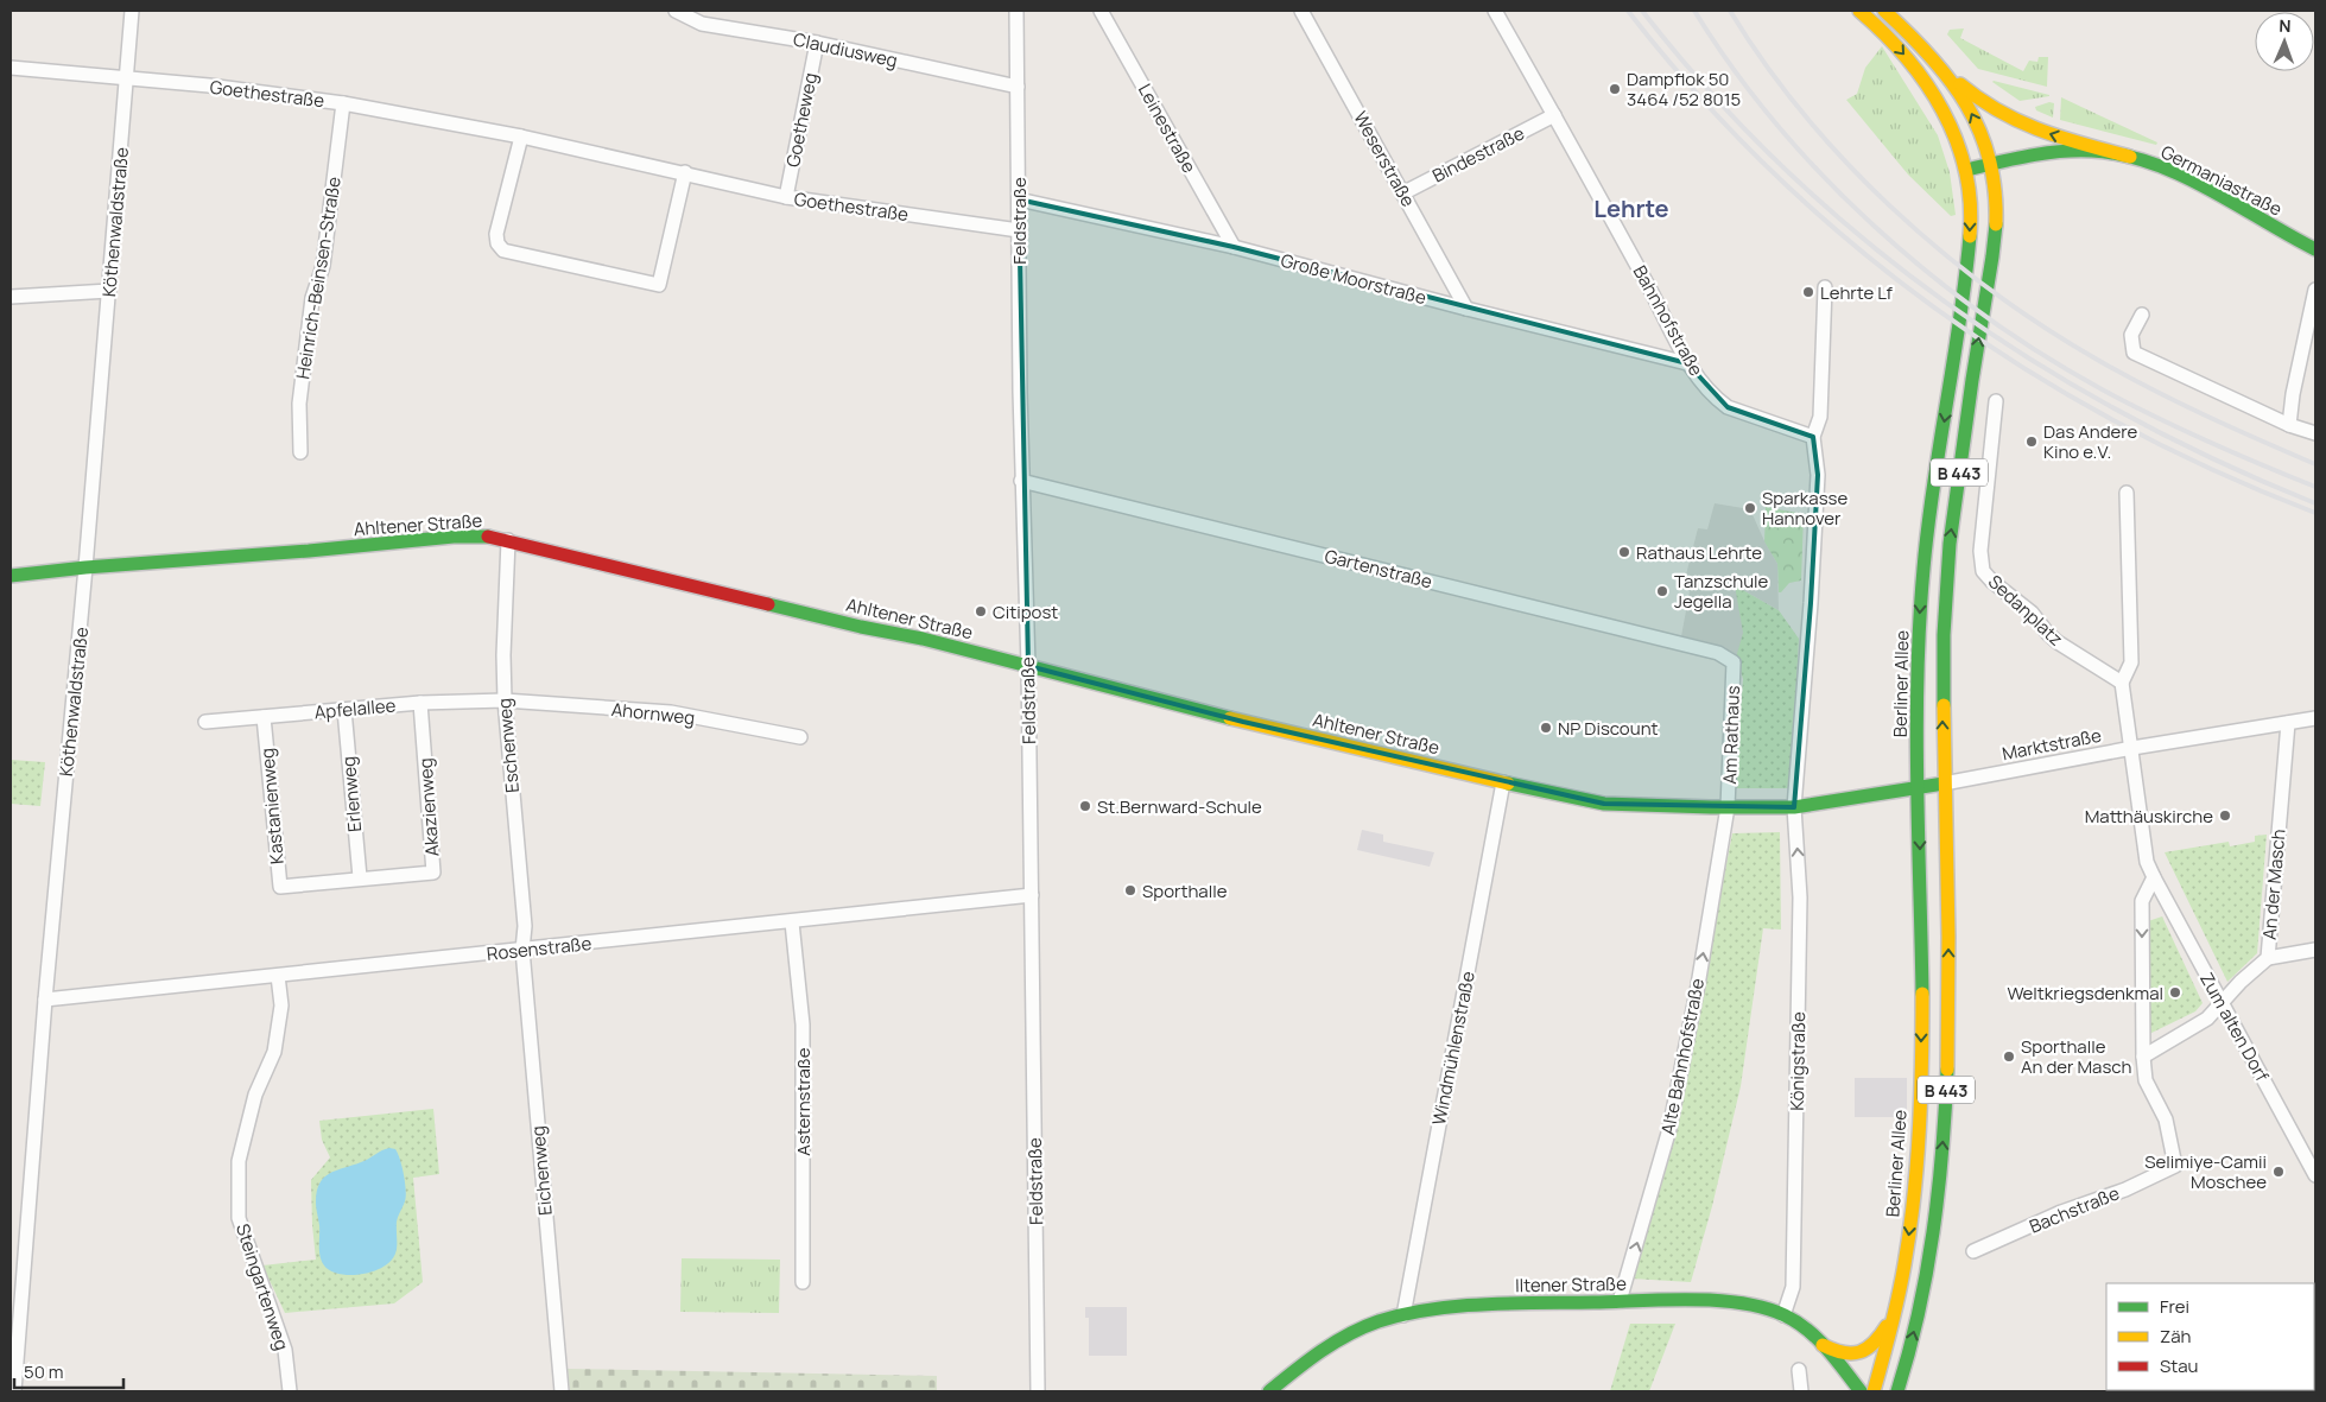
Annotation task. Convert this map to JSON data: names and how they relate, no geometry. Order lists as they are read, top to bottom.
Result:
{
  "streets": {
    "main road": [
      "Germaniastraße",
      "B 443",
      "Ahltener Straße",
      "Berliner Allee",
      "Marktstraße",
      "Iltener Straße"
    ],
    "street": [
      "Claudiusweg",
      "Goethestraße",
      "Goetheweg",
      "Leinestraße",
      "Bindestraße",
      "Weserstraße",
      "Feldstraße",
      "Köthenwaldstraße",
      "Heinrich-Beinsen-Straße",
      "Große Moorstraße",
      "Bahnhofstraße",
      "Gartenstraße",
      "Sedanplatz",
      "Apfelallee",
      "Ahornweg",
      "Am Rathaus",
      "Eschenweg",
      "Erlenweg",
      "Kastanienweg",
      "Akazienweg",
      "An der Masch",
      "Rosenstraße",
      "Zum alten Dorf",
      "Windmühlenstraße",
      "Alte Bahnhofstraße",
      "Königstraße",
      "Asternstraße",
      "Eichenweg",
      "Bachstraße",
      "Steingartenweg"
    ]
  },
  "crossings": [
    ["Claudiusweg", "Goetheweg"],
    ["Claudiusweg", "Feldstraße"],
    ["Goethestraße", "Goetheweg"],
    ["Goethestraße", "Feldstraße"],
    ["Goethestraße", "Köthenwaldstraße"],
    ["Goethestraße", "Heinrich-Beinsen-Straße"],
    ["Leinestraße", "Große Moorstraße"],
    ["Bindestraße", "Weserstraße"],
    ["Bindestraße", "Bahnhofstraße"],
    ["Weserstraße", "Große Moorstraße"],
    ["Germaniastraße", "B 443"],
    ["Germaniastraße", "Berliner Allee"],
    ["Feldstraße", "Große Moorstraße"],
    ["Feldstraße", "Ahltener Straße"],
    ["Feldstraße", "Gartenstraße"],
    ["Feldstraße", "Rosenstraße"],
    ["Köthenwaldstraße", "Ahltener Straße"],
    ["Köthenwaldstraße", "Rosenstraße"],
    ["Große Moorstraße", "Bahnhofstraße"],
    ["B 443", "Marktstraße"],
    ["Ahltener Straße", "Am Rathaus"],
    ["Ahltener Straße", "Marktstraße"],
    ["Ahltener Straße", "Eschenweg"],
    ["Ahltener Straße", "Windmühlenstraße"],
    ["Ahltener Straße", "Alte Bahnhofstraße"],
    ["Ahltener Straße", "Königstraße"],
    ["Gartenstraße", "Am Rathaus"],
    ["Berliner Allee", "Marktstraße"],
    ["Apfelallee", "Ahornweg"],
    ["Apfelallee", "Eschenweg"],
    ["Apfelallee", "Erlenweg"],
    ["Apfelallee", "Kastanienweg"],
    ["Apfelallee", "Akazienweg"],
    ["Ahornweg", "Eschenweg"],
    ["Am Rathaus", "Alte Bahnhofstraße"],
    ["Marktstraße", "An der Masch"],
    ["Marktstraße", "Königstraße"],
    ["Eschenweg", "Rosenstraße"],
    ["Eschenweg", "Eichenweg"],
    ["Erlenweg", "Kastanienweg"],
    ["Erlenweg", "Akazienweg"],
    ["Kastanienweg", "Akazienweg"],
    ["An der Masch", "Zum alten Dorf"],
    ["An der Masch", "Bachstraße"],
    ["Rosenstraße", "Asternstraße"],
    ["Rosenstraße", "Eichenweg"],
    ["Rosenstraße", "Steingartenweg"],
    ["Windmühlenstraße", "Iltener Straße"],
    ["Alte Bahnhofstraße", "Iltener Straße"],
    ["Königstraße", "Iltener Straße"]
  ],
  "one_way": ["Alte Bahnhofstraße", "Königstraße"],
  "districts": ["Lehrte"],
  "places": [
    "Dampflok 50 3464 /52 8015",
    "Lehrte Lf",
    "Das Andere Kino e.V.",
    "Sparkasse Hannover",
    "Rathaus Lehrte",
    "Tanzschule Jegella",
    "Citipost",
    "NP Discount",
    "St.Bernward-Schule",
    "Matthäuskirche",
    "Sporthalle",
    "Weltkriegsdenkmal",
    "Sporthalle An der Masch",
    "Selimiye-Camii Moschee"
  ],
  "legend": ["Frei", "Zäh", "Stau"],
  "scale_bar": "50 m",
  "north": "top"
}
